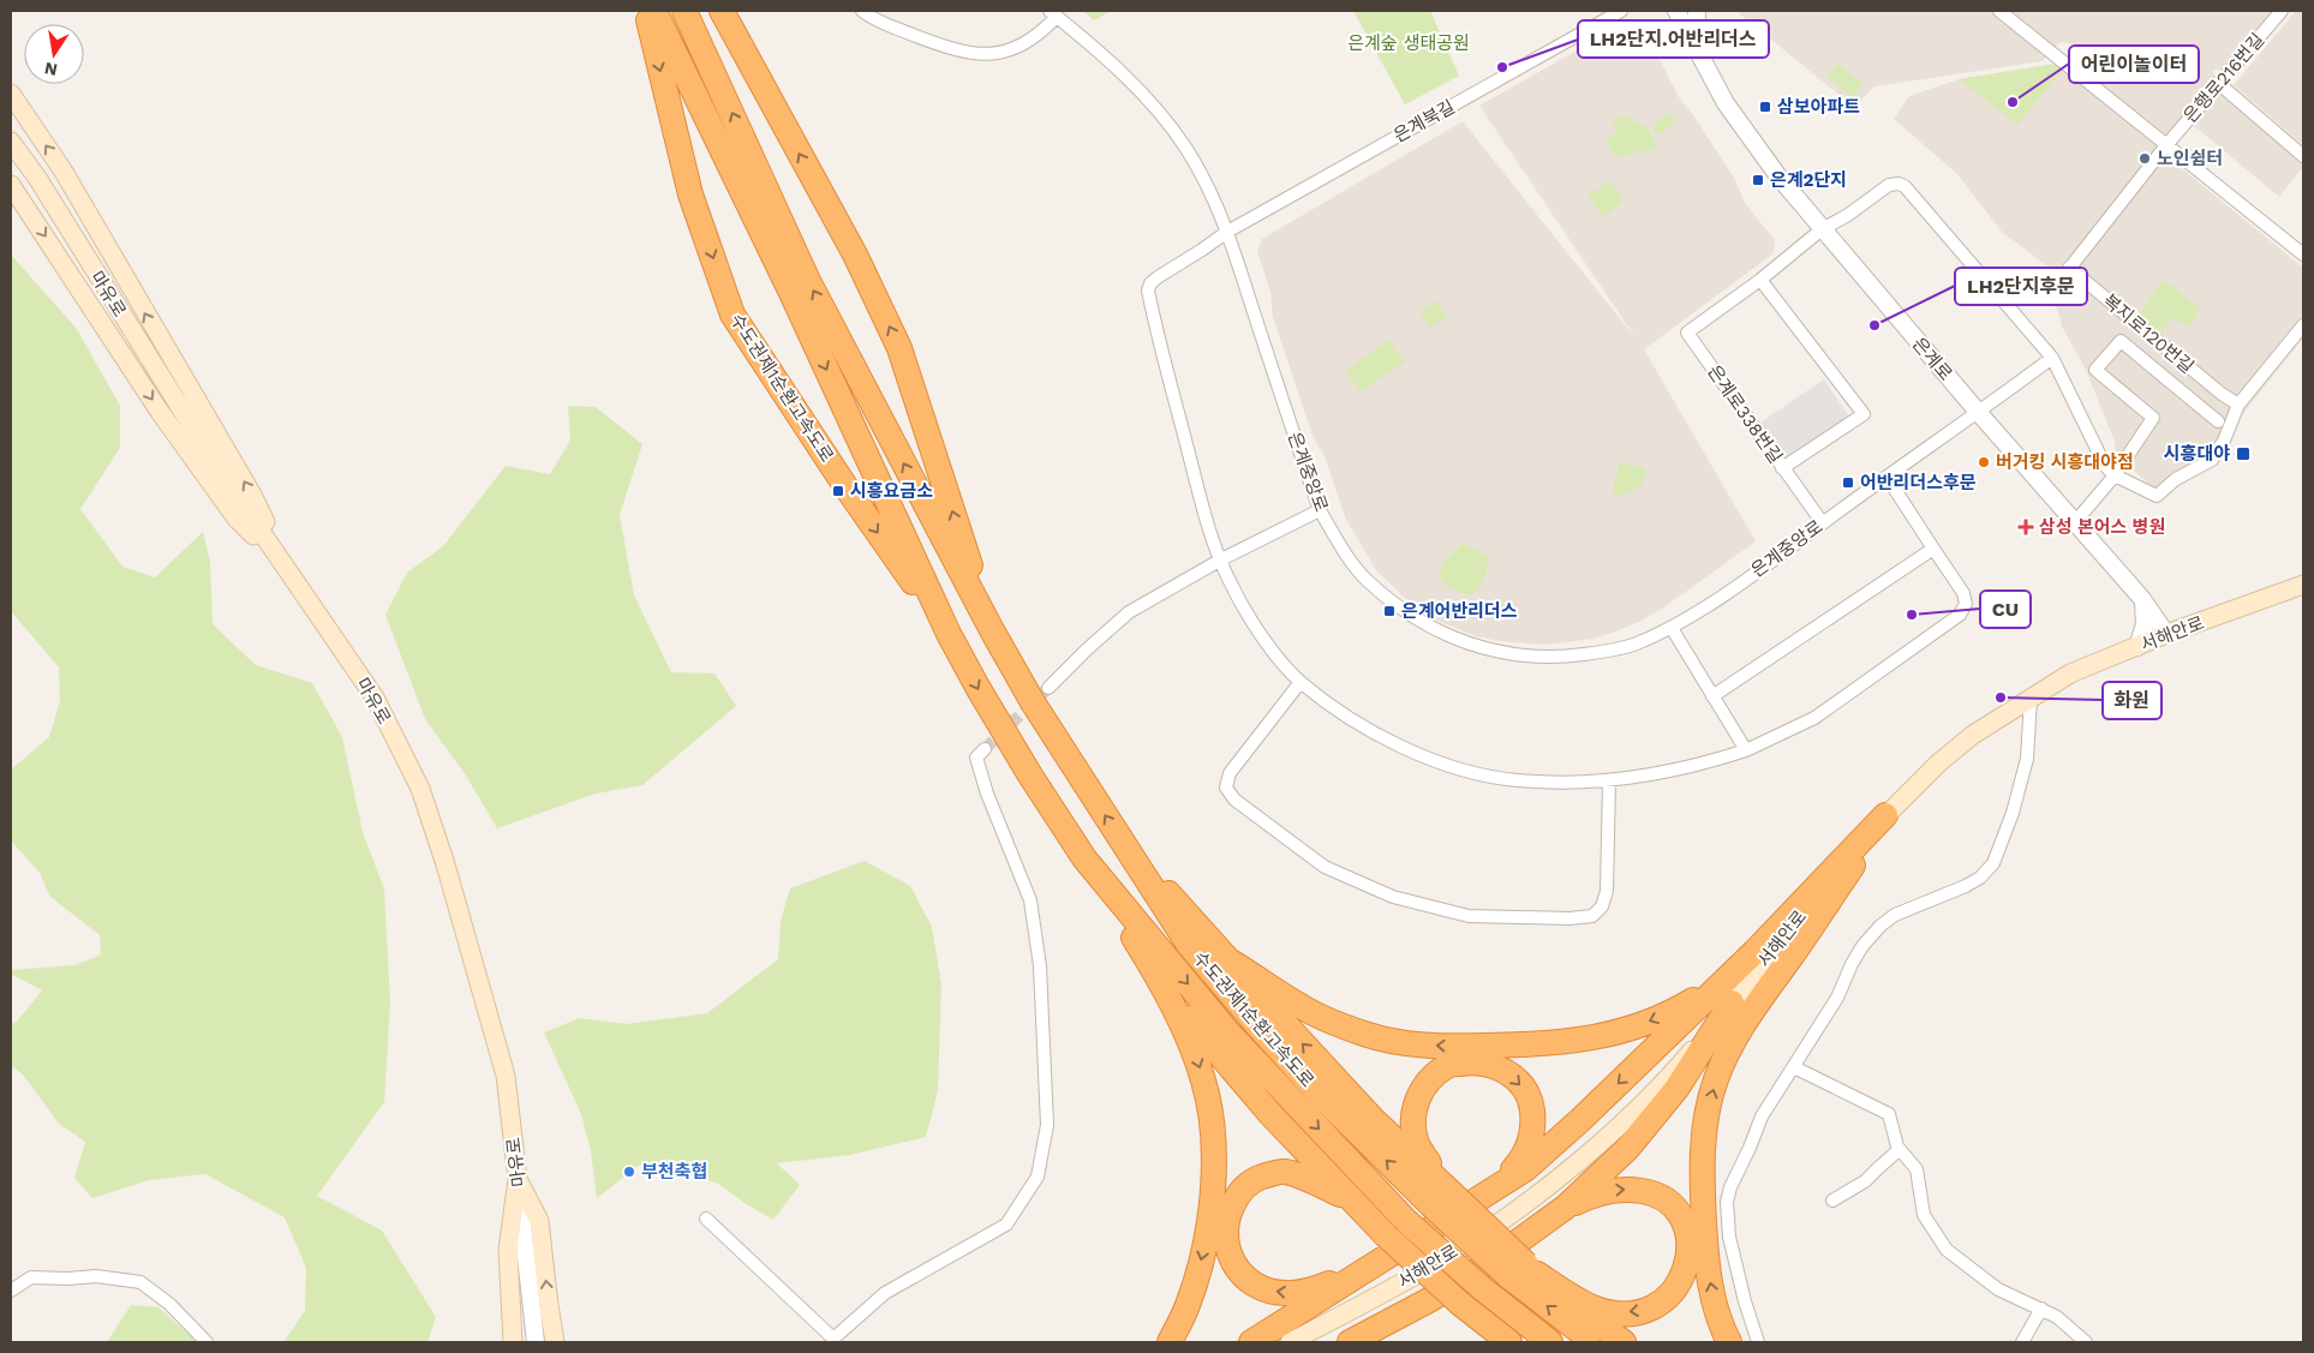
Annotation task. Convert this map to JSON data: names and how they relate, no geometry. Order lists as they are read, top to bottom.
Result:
{
  "streets": {
    "highway": ["수도권제1순환고속도로"],
    "main road": ["마유로", "서해안로"],
    "street": [
      "은행로216번길",
      "은계북길",
      "복지로120번길",
      "은계로",
      "은계로338번길",
      "은계중앙로"
    ]
  },
  "crossings": [
    ["은계북길", "은계중앙로"],
    ["은계로", "은계로338번길"],
    ["은계로", "은계중앙로"],
    ["은계로", "서해안로"],
    ["은계로338번길", "은계중앙로"]
  ],
  "parks": ["은계숲 생태공원"],
  "places": {
    "other": [
      "LH2단지.어반리더스",
      "어린이놀이터",
      "노인쉼터",
      "LH2단지후문",
      "버거킹 시흥대야점",
      "CU",
      "화원",
      "부천축협"
    ],
    "transit": [
      "삼보아파트",
      "은계2단지",
      "시흥대야",
      "어반리더스후문",
      "시흥요금소",
      "은계어반리더스"
    ],
    "health": ["삼성 본어스 병원"]
  },
  "north": "bottom"
}
